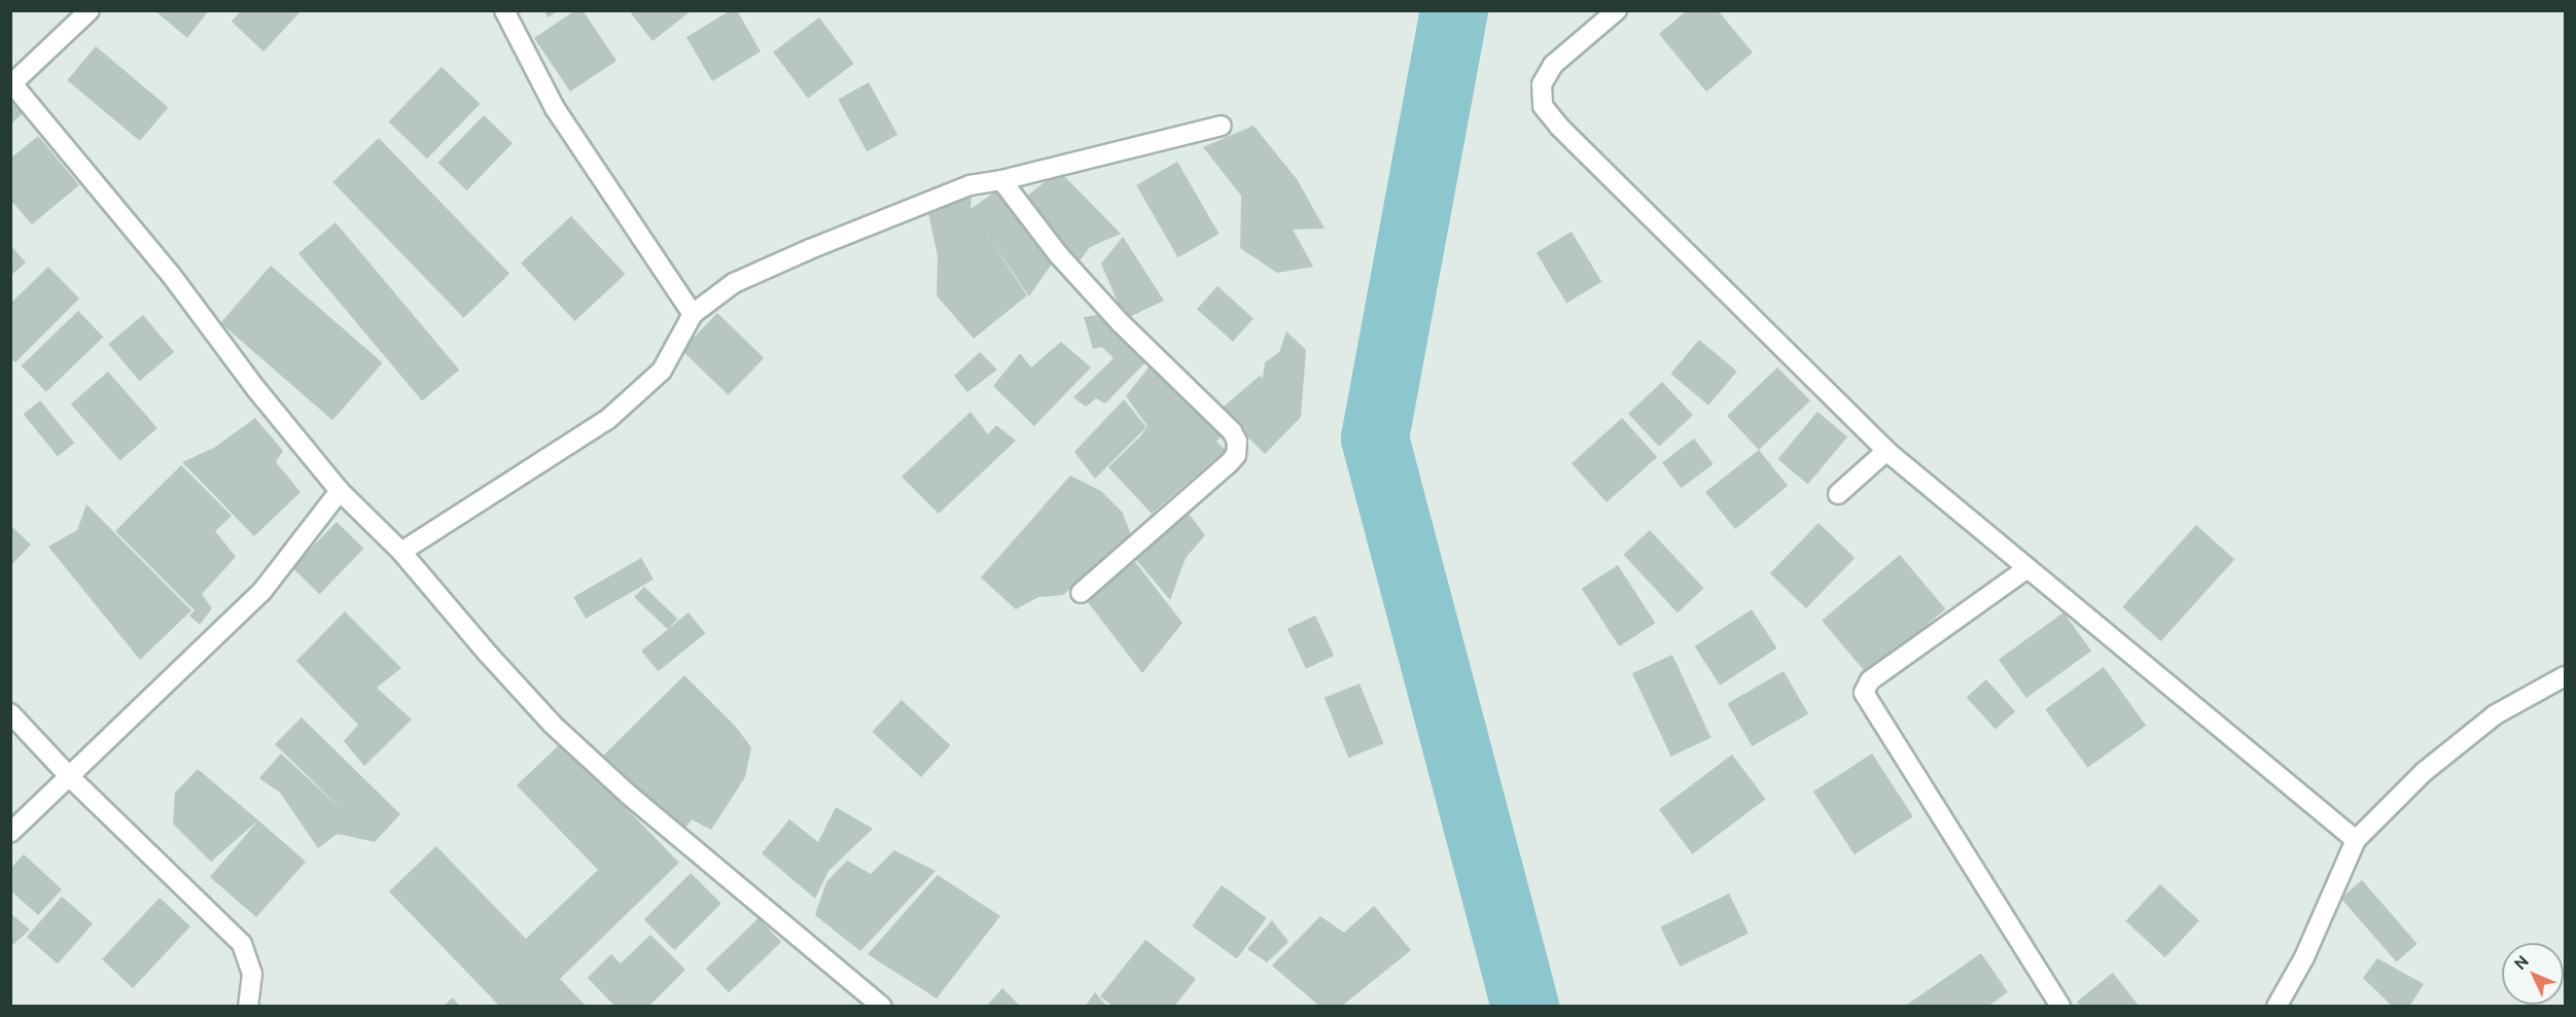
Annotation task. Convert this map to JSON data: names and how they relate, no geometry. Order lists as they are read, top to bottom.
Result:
{
  "north": "top left"
}
